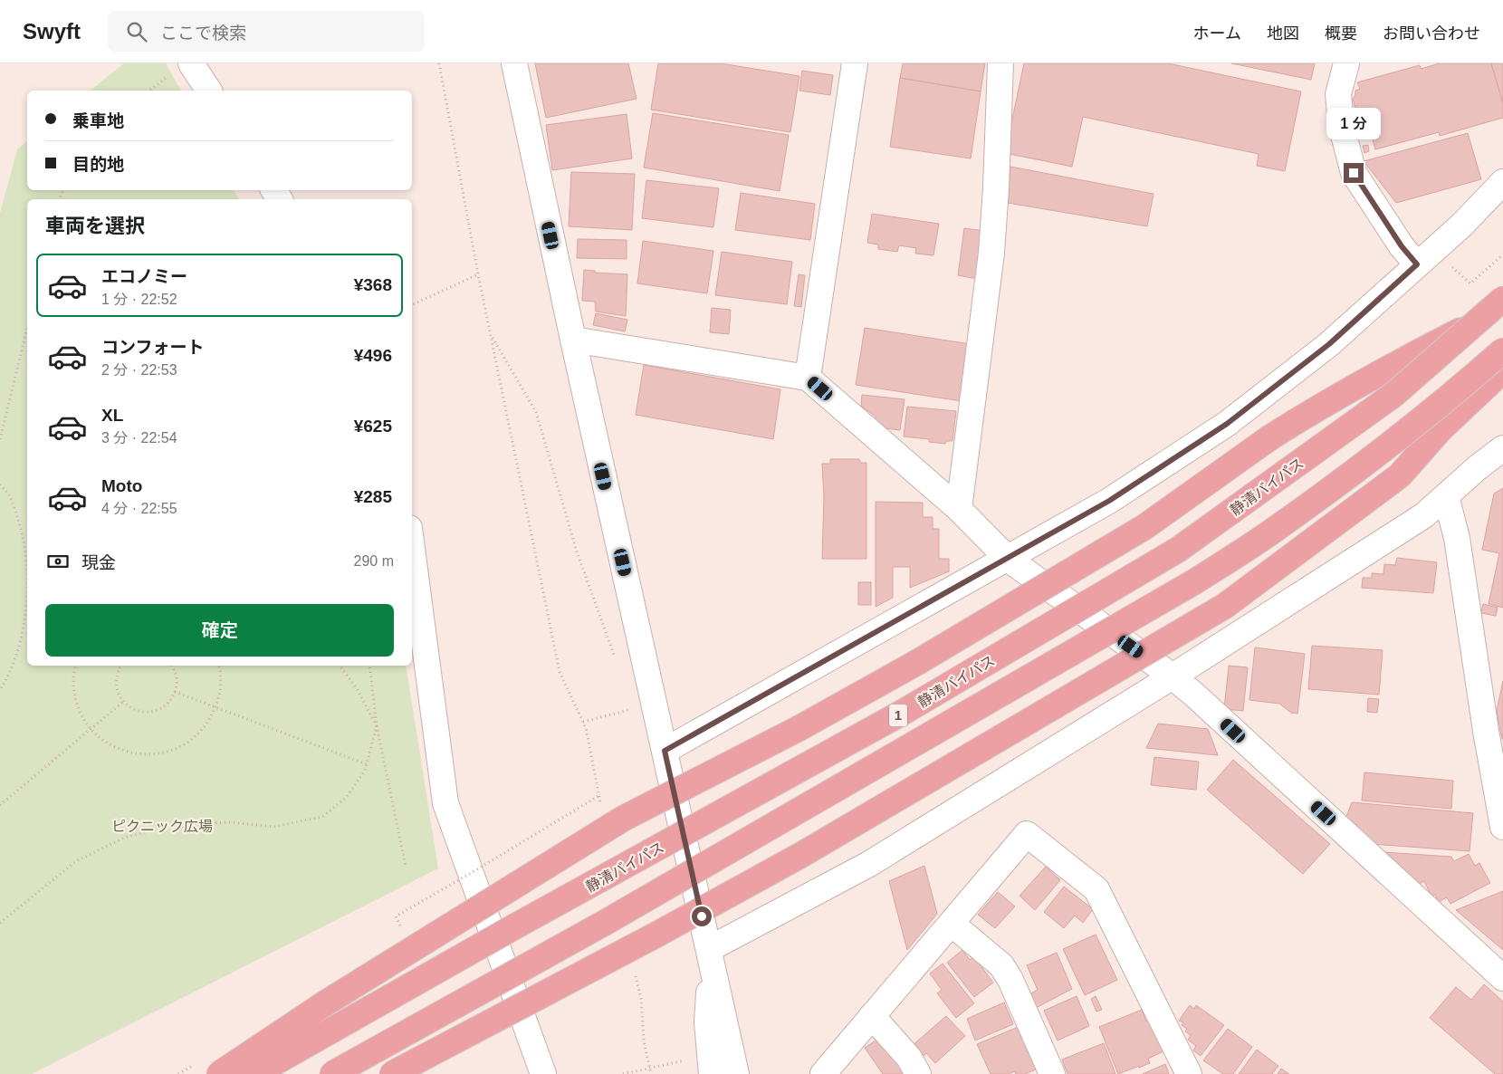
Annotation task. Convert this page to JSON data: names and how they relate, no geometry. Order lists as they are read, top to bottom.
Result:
{
  "streets": {
    "highway": ["静清バイパス", "1"]
  },
  "parks": ["ピクニック広場"],
  "page": {
    "header": "Swyft",
    "search": "ここで検索",
    "nav": [
      "ホーム",
      "地図",
      "概要",
      "お問い合わせ"
    ],
    "banner": ["乗車地", "目的地"],
    "bubble": "1 分",
    "heading": "車両を選択",
    "list": [
      {
        "name": "エコノミー",
        "note": "1 分 · 22:52",
        "value": "¥368"
      },
      {
        "name": "コンフォート",
        "note": "2 分 · 22:53",
        "value": "¥496"
      },
      {
        "name": "XL",
        "note": "3 分 · 22:54",
        "value": "¥625"
      },
      {
        "name": "Moto",
        "note": "4 分 · 22:55",
        "value": "¥285"
      }
    ],
    "pay": ["現金", "290 m"],
    "buttons": "確定"
  }
}
